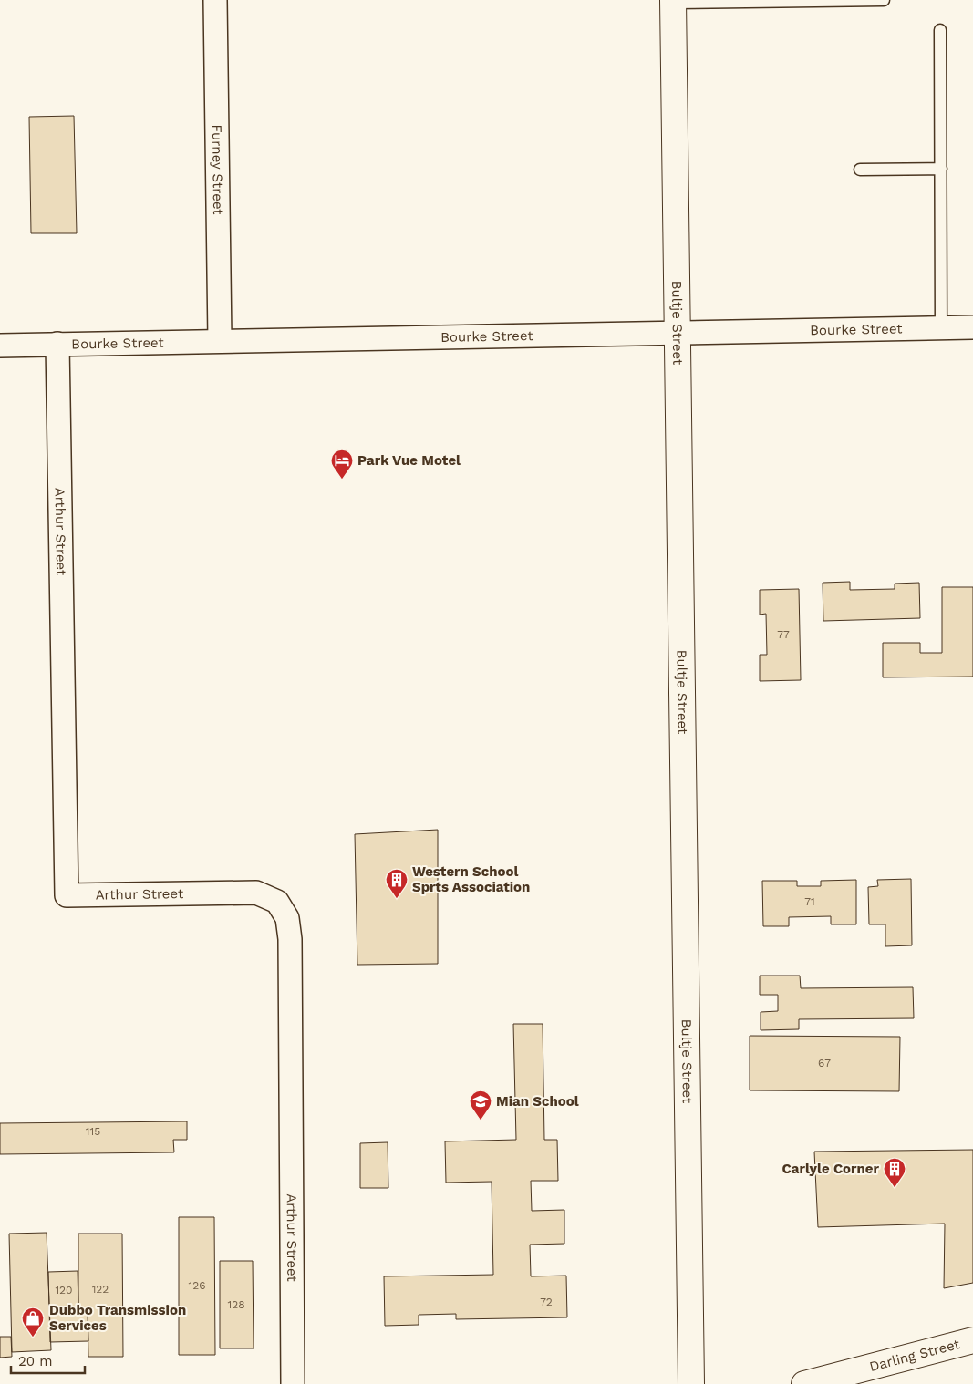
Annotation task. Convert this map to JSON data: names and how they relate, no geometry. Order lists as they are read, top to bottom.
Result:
{
  "streets": {
    "street": [
      "Furney Street",
      "Bultje Street",
      "Bourke Street",
      "Arthur Street",
      "Darling Street"
    ]
  },
  "crossings": [
    ["Furney Street", "Bourke Street"],
    ["Bultje Street", "Bourke Street"],
    ["Bourke Street", "Arthur Street"]
  ],
  "places": {
    "hotel": ["Park Vue Motel"],
    "building": ["Western School Sprts Association", "Carlyle Corner"],
    "school or university": ["Mian School"],
    "shop": ["Dubbo Transmission Services"]
  },
  "house_numbers": [
    "77",
    "71",
    "67",
    "115",
    "126",
    "122",
    "120",
    "72",
    "128"
  ],
  "scale_bar": "20 m"
}
